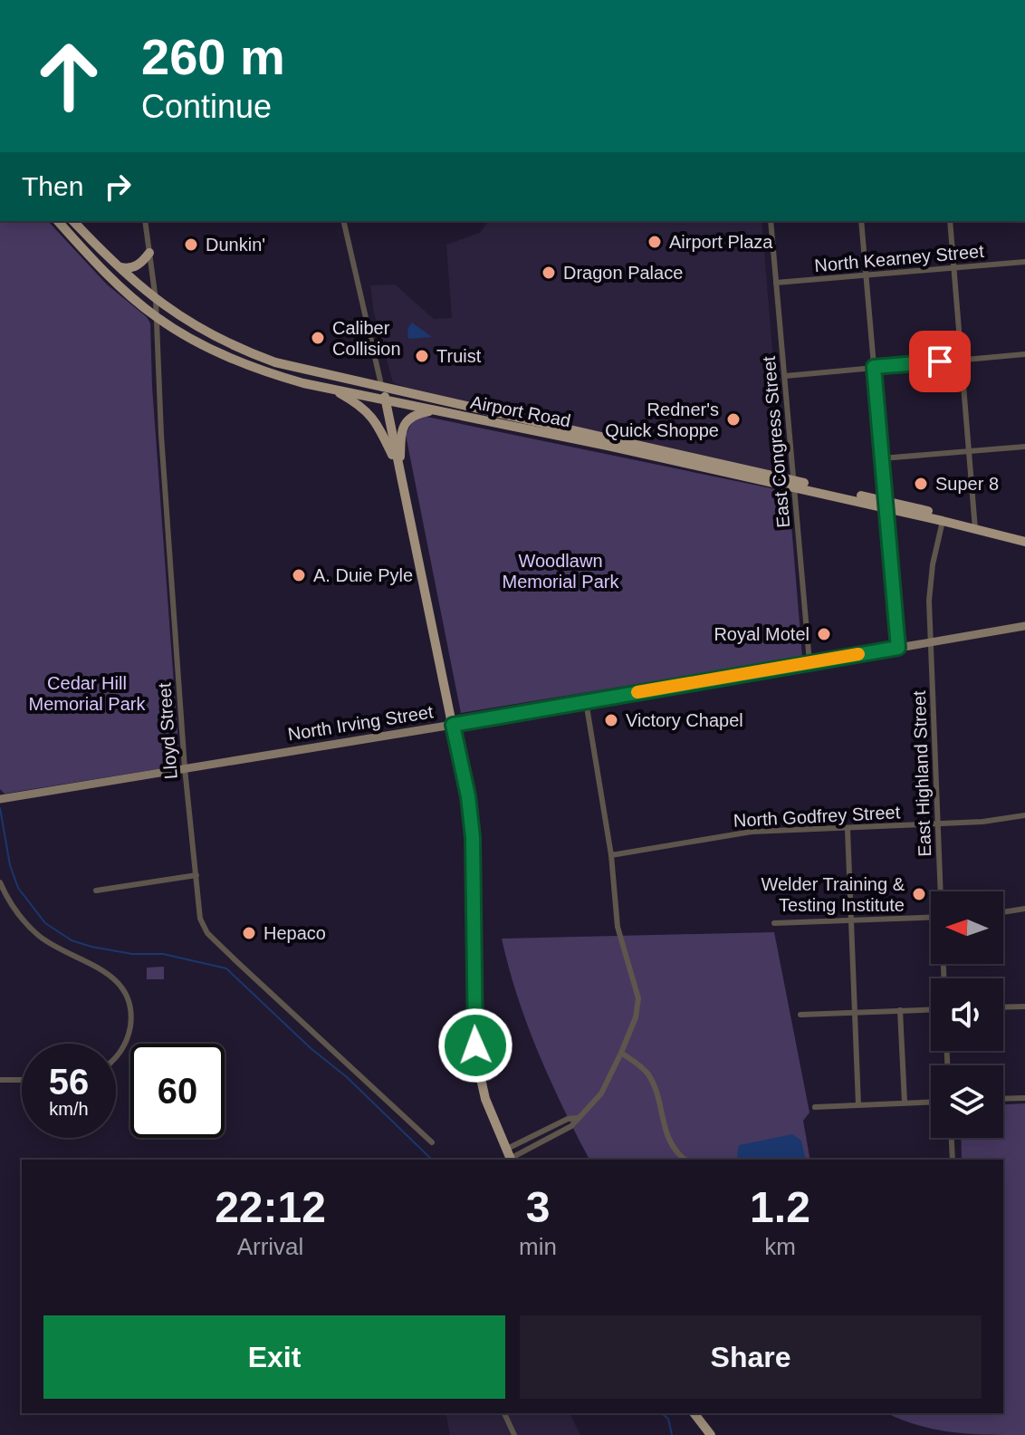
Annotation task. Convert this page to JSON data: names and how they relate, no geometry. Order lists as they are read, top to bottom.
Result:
{
  "streets": {
    "main road": ["Airport Road"],
    "street": [
      "North Kearney Street",
      "East Congress Street",
      "North Irving Street",
      "Lloyd Street",
      "East Highland Street",
      "North Godfrey Street"
    ]
  },
  "crossings": [
    ["North Kearney Street", "East Congress Street"],
    ["Airport Road", "East Congress Street"],
    ["Airport Road", "Lloyd Street"],
    ["Airport Road", "East Highland Street"],
    ["East Congress Street", "North Irving Street"],
    ["North Irving Street", "Lloyd Street"],
    ["North Irving Street", "East Highland Street"],
    ["East Highland Street", "North Godfrey Street"]
  ],
  "parks": ["Woodlawn Memorial Park", "Cedar Hill Memorial Park"],
  "places": [
    "Airport Plaza",
    "Dunkin'",
    "Dragon Palace",
    "Caliber Collision",
    "Truist",
    "Redner's Quick Shoppe",
    "Super 8",
    "A. Duie Pyle",
    "Royal Motel",
    "Victory Chapel",
    "Welder Training & Testing Institute",
    "Hepaco"
  ],
  "north": "left",
  "page": {
    "turn": ["260 m", "Continue"],
    "then": "Then",
    "speed": "56 km/h",
    "limit": "60",
    "eta": [
      "22:12",
      "Arrival",
      "3",
      "min",
      "1.2",
      "km"
    ],
    "buttons": ["Exit", "Share"]
  }
}
